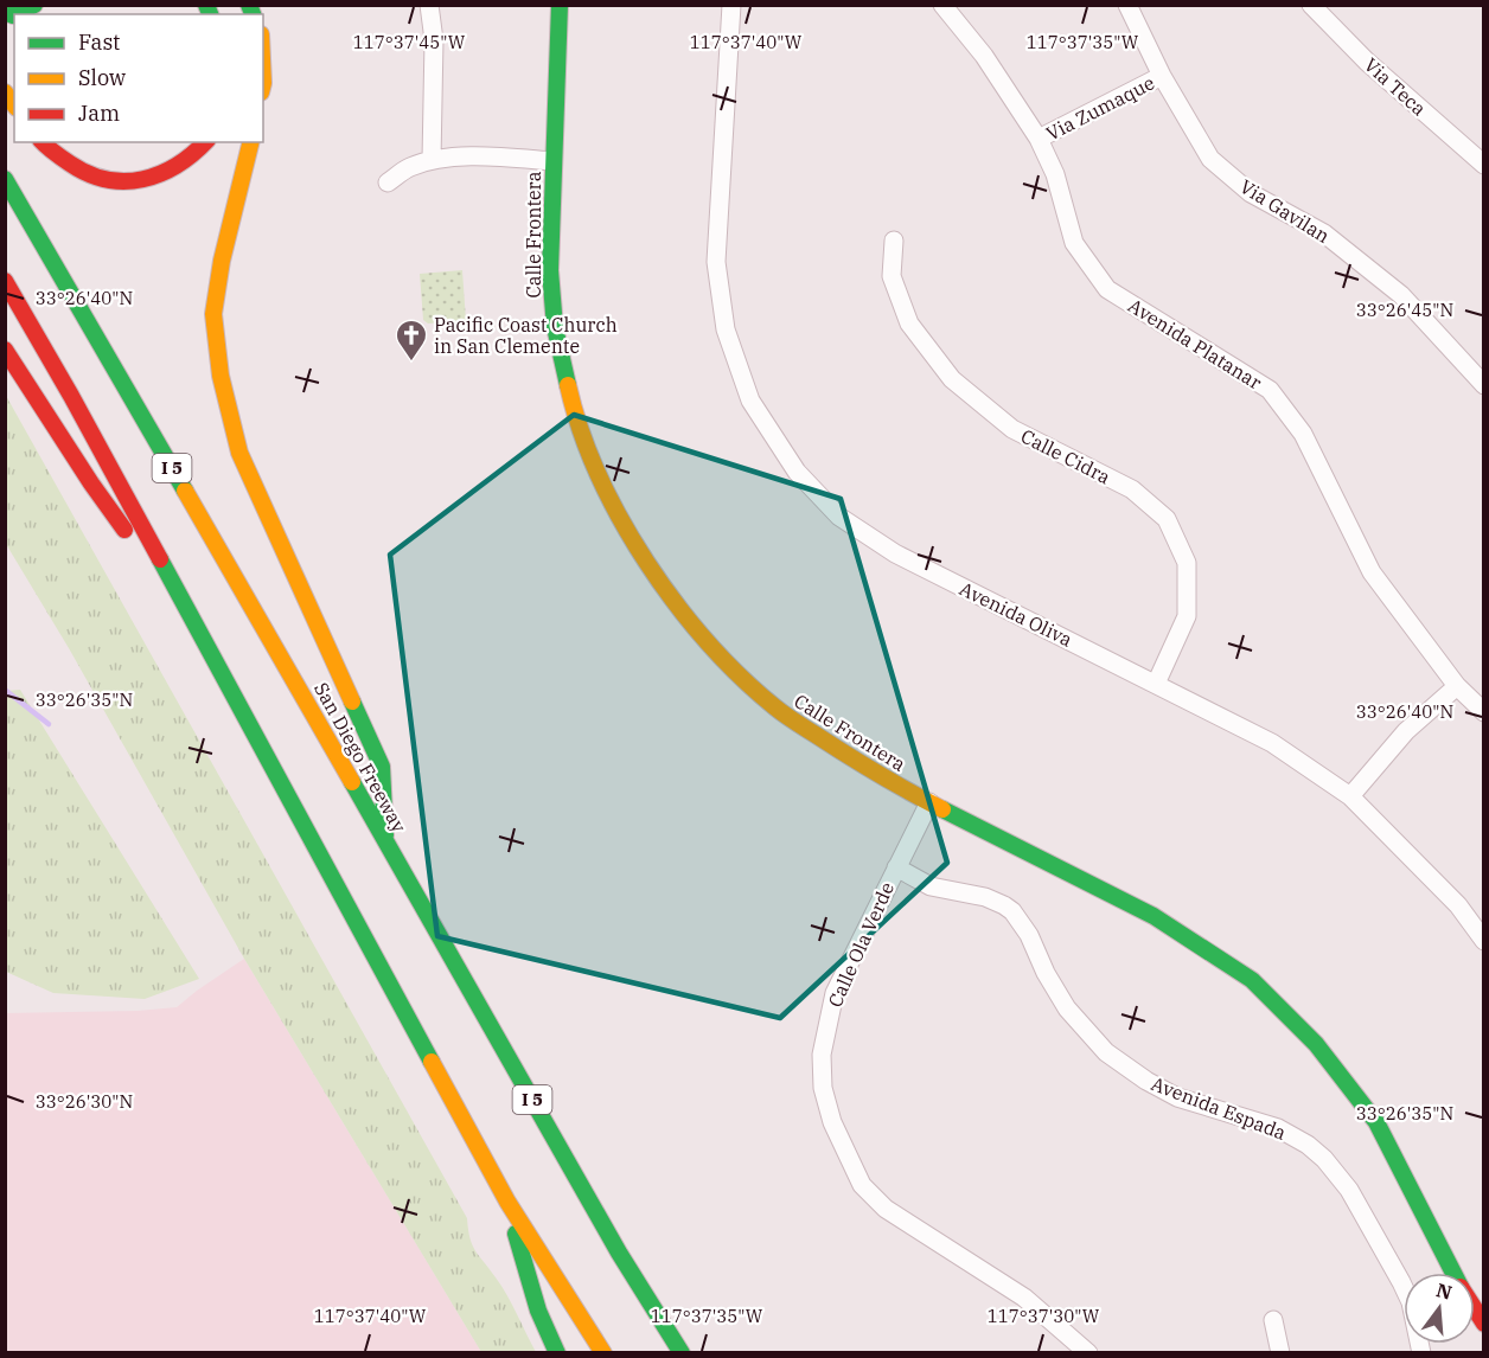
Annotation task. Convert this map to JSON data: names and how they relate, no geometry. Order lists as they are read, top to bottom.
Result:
{
  "streets": {
    "main road": ["Calle Frontera", "I 5", "San Diego Freeway"],
    "street": [
      "Via Teca",
      "Via Zumaque",
      "Via Gavilan",
      "Avenida Platanar",
      "Calle Cidra",
      "Avenida Oliva",
      "Calle Ola Verde",
      "Avenida Espada"
    ]
  },
  "crossings": [
    ["Via Zumaque", "Via Gavilan"],
    ["Via Zumaque", "Avenida Platanar"],
    ["Calle Frontera", "Calle Ola Verde"],
    ["Calle Cidra", "Avenida Oliva"],
    ["Calle Ola Verde", "Avenida Espada"]
  ],
  "places": {
    "church": ["Pacific Coast Church in San Clemente"]
  },
  "legend": ["Fast", "Slow", "Jam"],
  "north": "top",
  "coordinates": [
    "117°37'45\"W",
    "117°37'40\"W",
    "117°37'35\"W",
    "33°26'40\"N",
    "33°26'45\"N",
    "33°26'35\"N",
    "33°26'30\"N",
    "117°37'30\"W"
  ]
}
